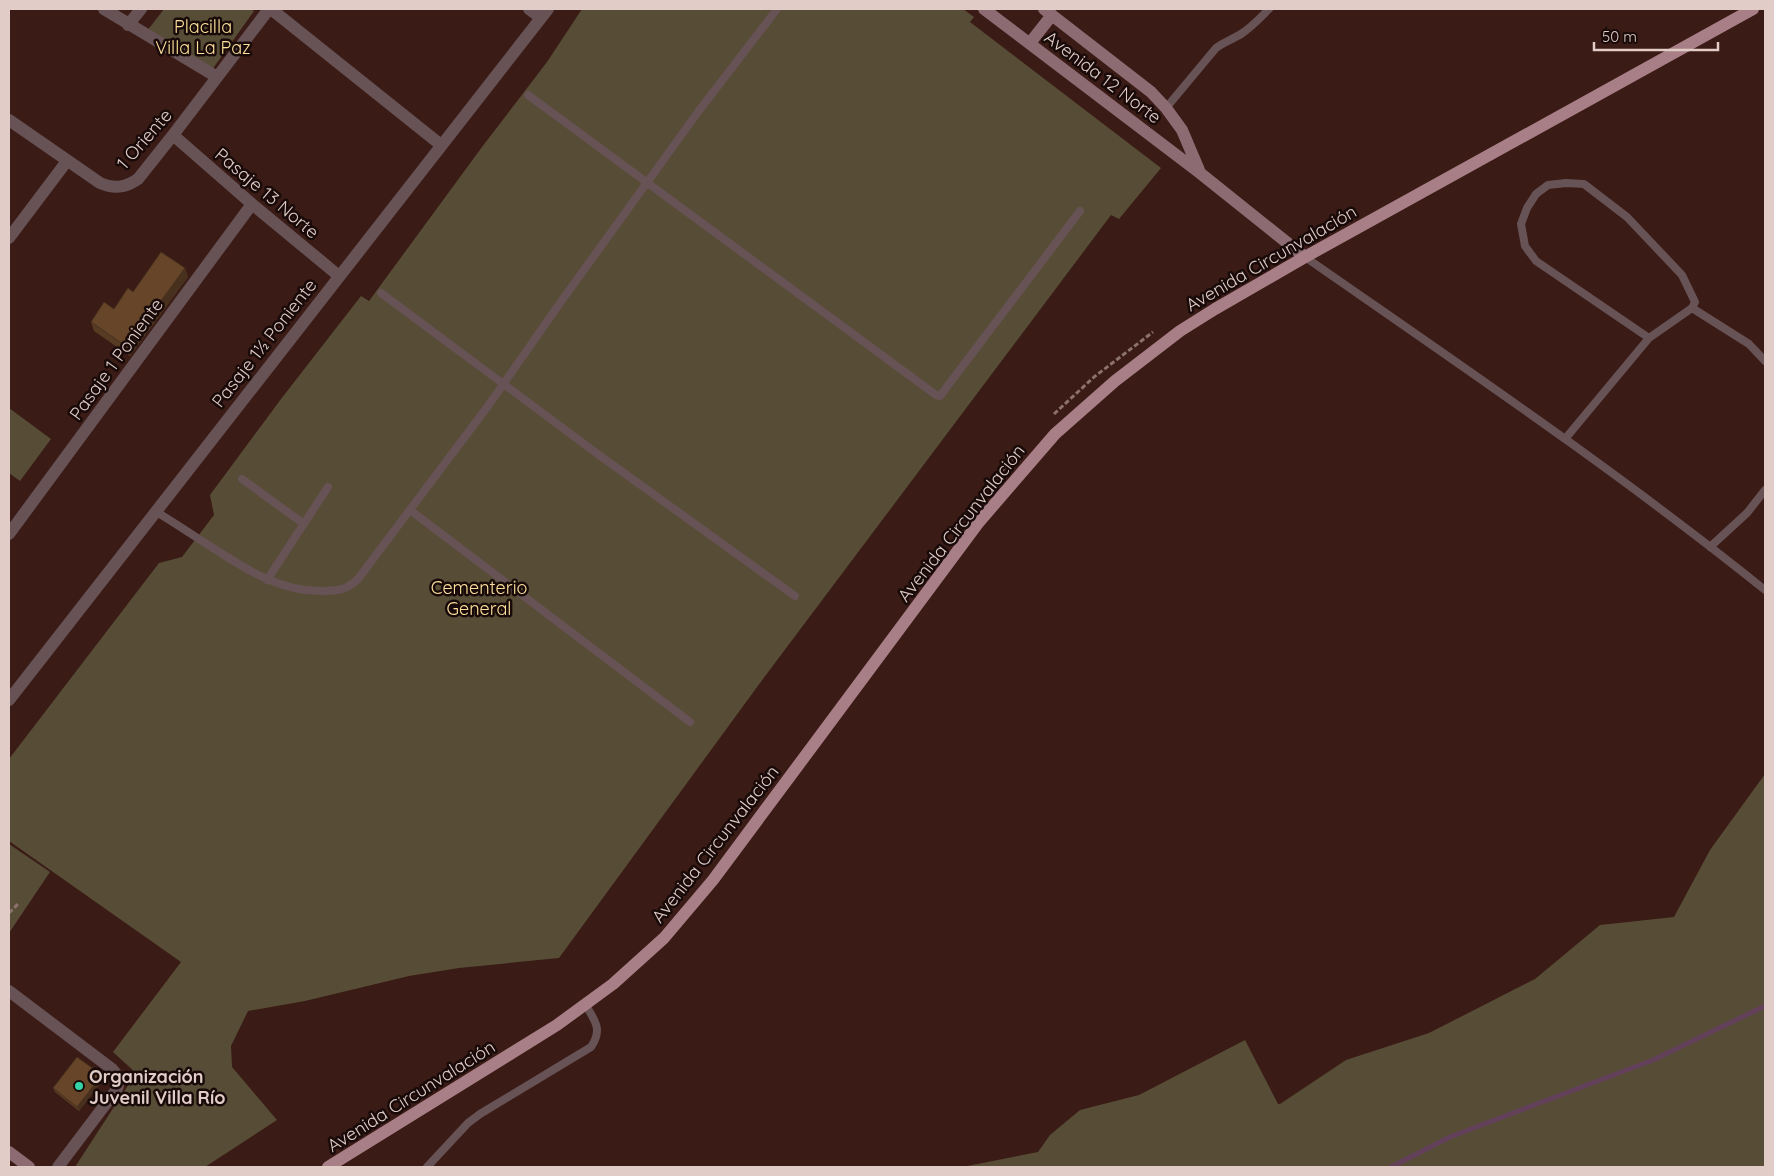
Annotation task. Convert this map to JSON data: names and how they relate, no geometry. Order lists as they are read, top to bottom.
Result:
{
  "streets": {
    "main road": ["Avenida 12 Norte", "Avenida Circunvalación"],
    "street": [
      "1 Oriente",
      "Pasaje 13 Norte",
      "Pasaje 1½ Poniente",
      "Pasaje 1 Poniente"
    ]
  },
  "crossings": [
    ["Avenida 12 Norte", "Avenida Circunvalación"],
    ["1 Oriente", "Pasaje 13 Norte"],
    ["Pasaje 13 Norte", "Pasaje 1½ Poniente"],
    ["Pasaje 13 Norte", "Pasaje 1 Poniente"]
  ],
  "parks": ["Placilla Villa La Paz", "Cementerio General"],
  "places": ["Organización Juvenil Villa Río"],
  "scale_bar": "50 m"
}
